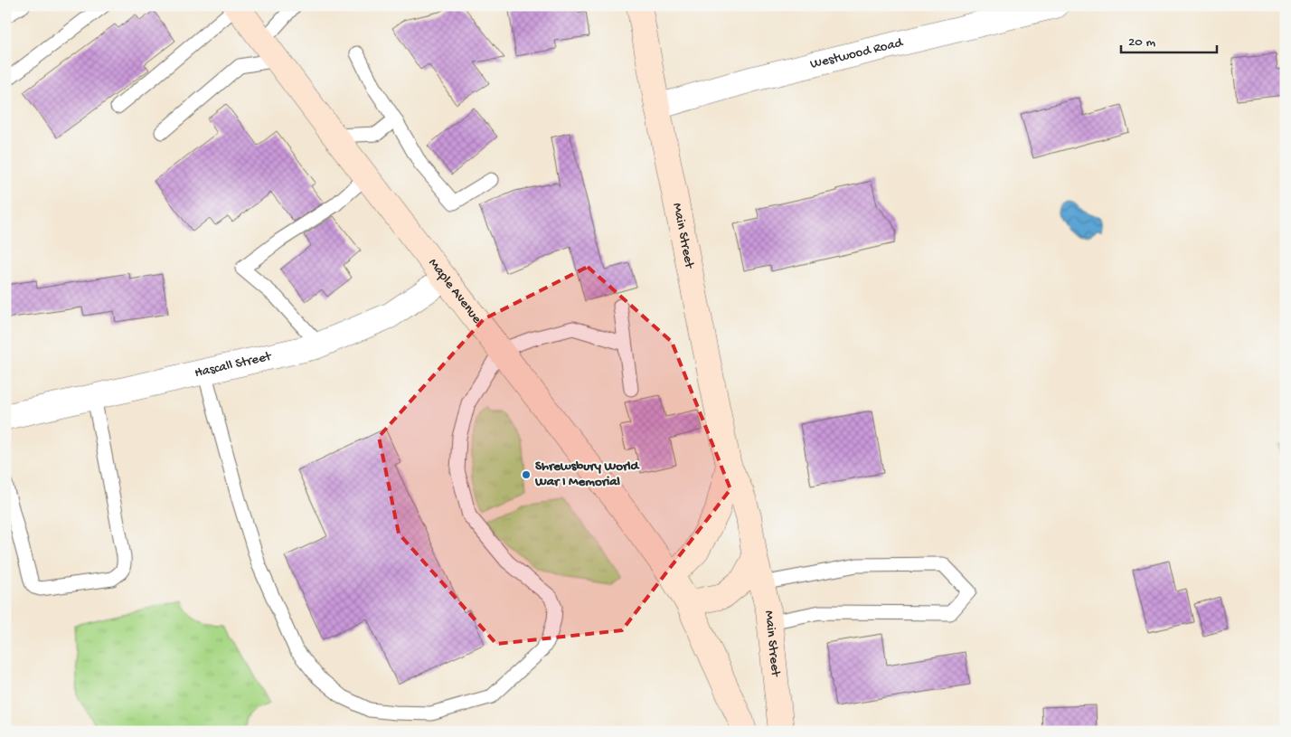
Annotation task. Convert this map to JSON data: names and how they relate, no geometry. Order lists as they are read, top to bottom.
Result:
{
  "streets": {
    "main road": ["Main Street", "Maple Avenue"],
    "street": ["Westwood Road", "Hascall Street"]
  },
  "crossings": [
    ["Westwood Road", "Main Street"],
    ["Main Street", "Maple Avenue"],
    ["Maple Avenue", "Hascall Street"]
  ],
  "places": ["Shrewsbury World War I Memorial"],
  "scale_bar": "20 m"
}
